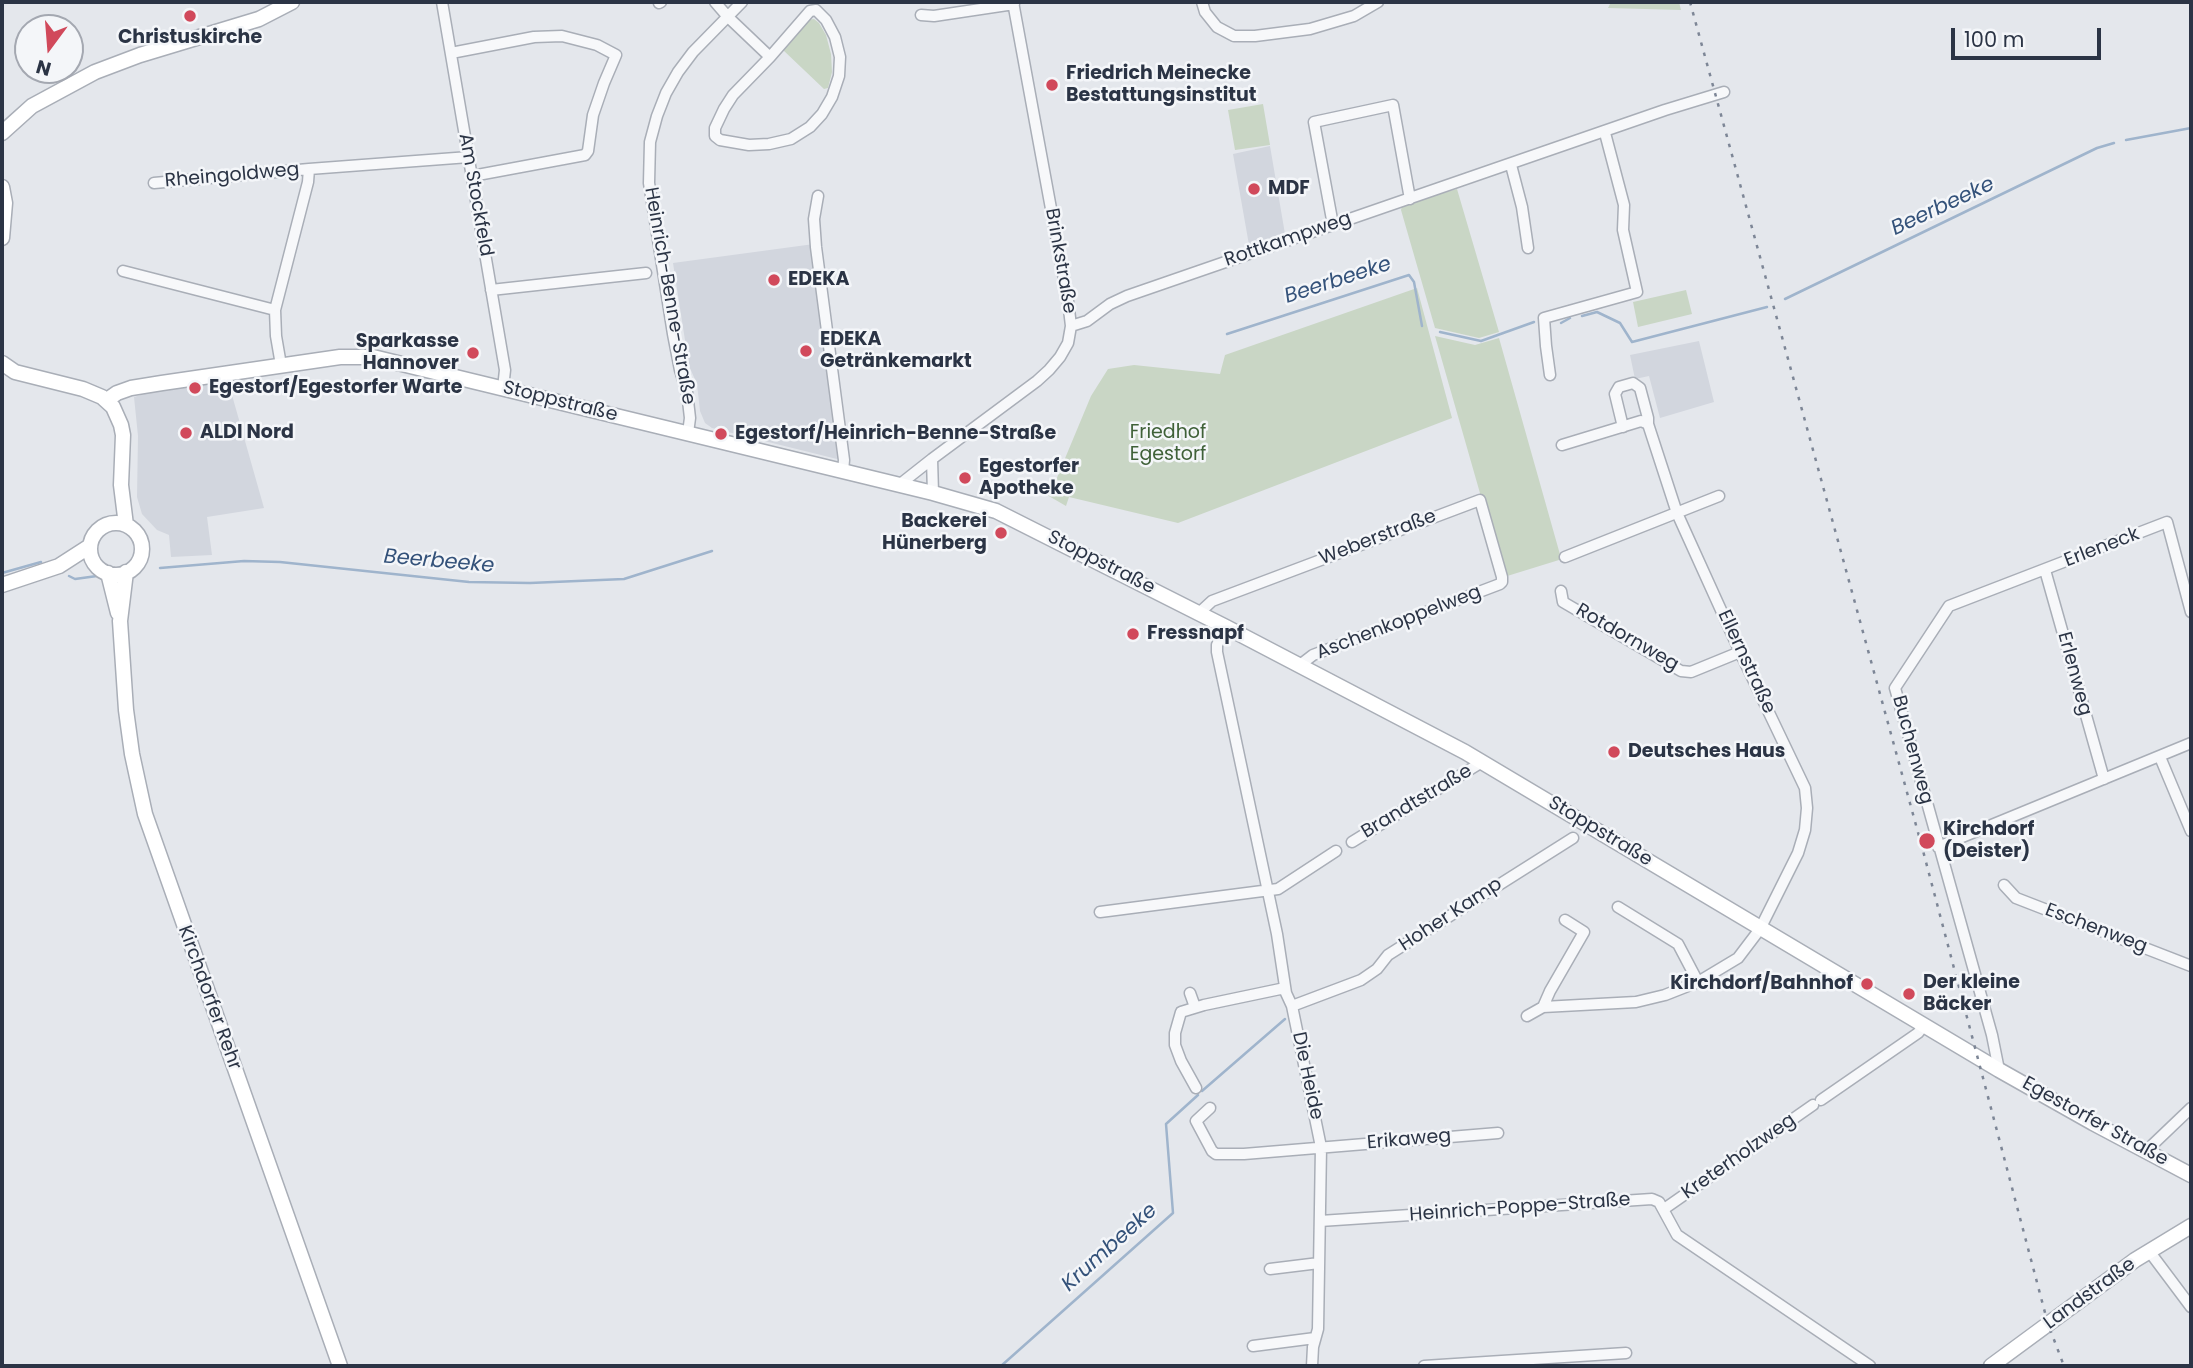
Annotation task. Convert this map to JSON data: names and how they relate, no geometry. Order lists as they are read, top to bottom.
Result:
{
  "streets": {
    "main road": [
      "Stoppstraße",
      "Kirchdorfer Rehr",
      "Egestorfer Straße",
      "Landstraße"
    ],
    "street": [
      "Rheingoldweg",
      "Am Stockfeld",
      "Rottkampweg",
      "Brinkstraße",
      "Heinrich-Benne-Straße",
      "Weberstraße",
      "Erleneck",
      "Aschenkoppelweg",
      "Rotdornweg",
      "Ellernstraße",
      "Erlenweg",
      "Buchenweg",
      "Brandtstraße",
      "Hoher Kamp",
      "Eschenweg",
      "Die Heide",
      "Erikaweg",
      "Kreterholzweg",
      "Heinrich-Poppe-Straße"
    ]
  },
  "crossings": [
    ["Rheingoldweg", "Am Stockfeld"],
    ["Am Stockfeld", "Stoppstraße"],
    ["Rottkampweg", "Brinkstraße"],
    ["Brinkstraße", "Stoppstraße"],
    ["Heinrich-Benne-Straße", "Stoppstraße"],
    ["Stoppstraße", "Weberstraße"],
    ["Stoppstraße", "Aschenkoppelweg"],
    ["Stoppstraße", "Ellernstraße"],
    ["Stoppstraße", "Buchenweg"],
    ["Stoppstraße", "Brandtstraße"],
    ["Stoppstraße", "Die Heide"],
    ["Stoppstraße", "Egestorfer Straße"],
    ["Stoppstraße", "Kreterholzweg"],
    ["Weberstraße", "Aschenkoppelweg"],
    ["Erleneck", "Erlenweg"],
    ["Erleneck", "Buchenweg"],
    ["Rotdornweg", "Ellernstraße"],
    ["Buchenweg", "Egestorfer Straße"],
    ["Hoher Kamp", "Die Heide"],
    ["Die Heide", "Erikaweg"],
    ["Die Heide", "Heinrich-Poppe-Straße"],
    ["Kreterholzweg", "Heinrich-Poppe-Straße"]
  ],
  "water": ["Beerbeeke", "Krumbeeke"],
  "parks": ["Friedhof Egestorf"],
  "places": [
    "Christuskirche",
    "Friedrich Meinecke Bestattungsinstitut",
    "MDF",
    "EDEKA",
    "EDEKA Getränkemarkt",
    "Sparkasse Hannover",
    "Egestorf/Egestorfer Warte",
    "ALDI Nord",
    "Egestorf/Heinrich-Benne-Straße",
    "Egestorfer Apotheke",
    "Backerei Hünerberg",
    "Fressnapf",
    "Deutsches Haus",
    "Kirchdorf (Deister)",
    "Kirchdorf/Bahnhof",
    "Der kleine Bäcker"
  ],
  "scale_bar": "100 m",
  "north": "bottom"
}
